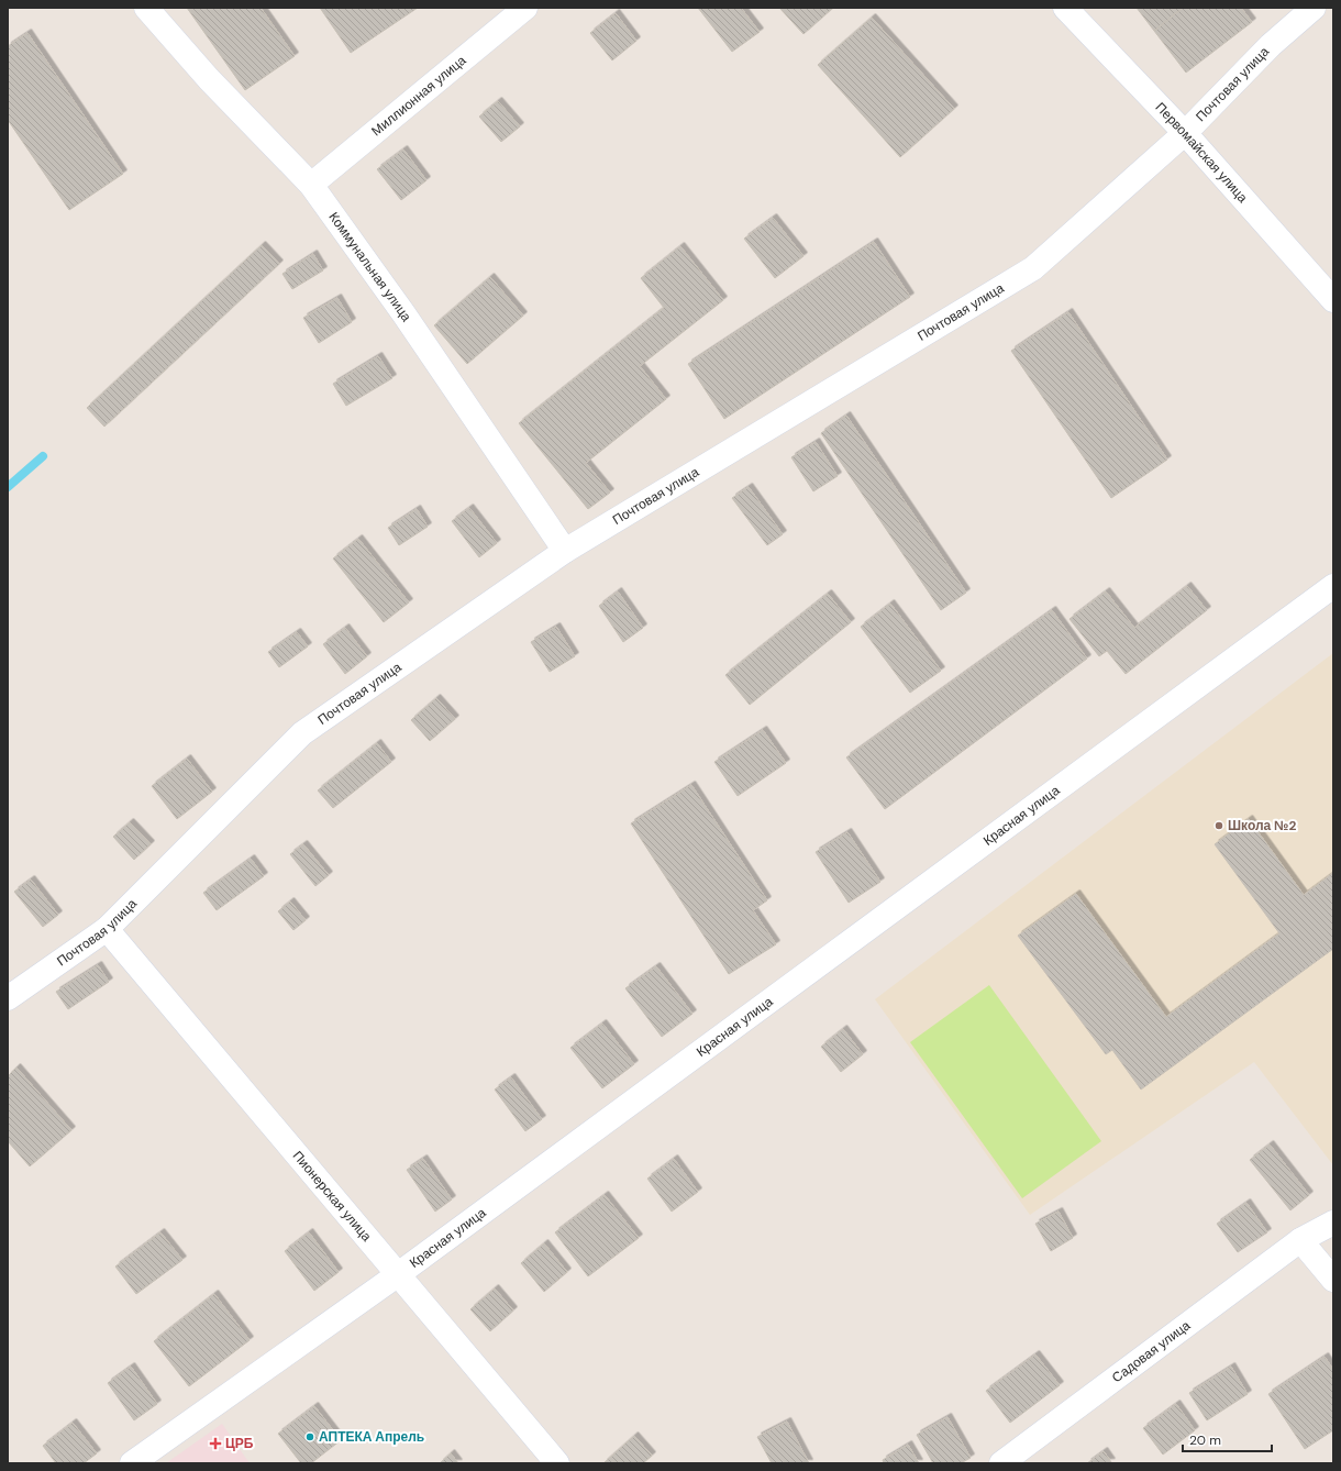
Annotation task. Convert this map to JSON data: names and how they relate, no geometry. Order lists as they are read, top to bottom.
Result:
{
  "streets": {
    "street": [
      "Почтовая улица",
      "Миллионная улица",
      "Первомайская улица",
      "Коммунальная улица",
      "Красная улица",
      "Пионерская улица",
      "Садовая улица"
    ]
  },
  "crossings": [
    ["Почтовая улица", "Первомайская улица"],
    ["Почтовая улица", "Коммунальная улица"],
    ["Почтовая улица", "Пионерская улица"],
    ["Миллионная улица", "Коммунальная улица"],
    ["Красная улица", "Пионерская улица"]
  ],
  "places": {
    "other": ["Школа №2", "АПТЕКА Апрель"],
    "health": ["ЦРБ"]
  },
  "scale_bar": "20 m"
}
